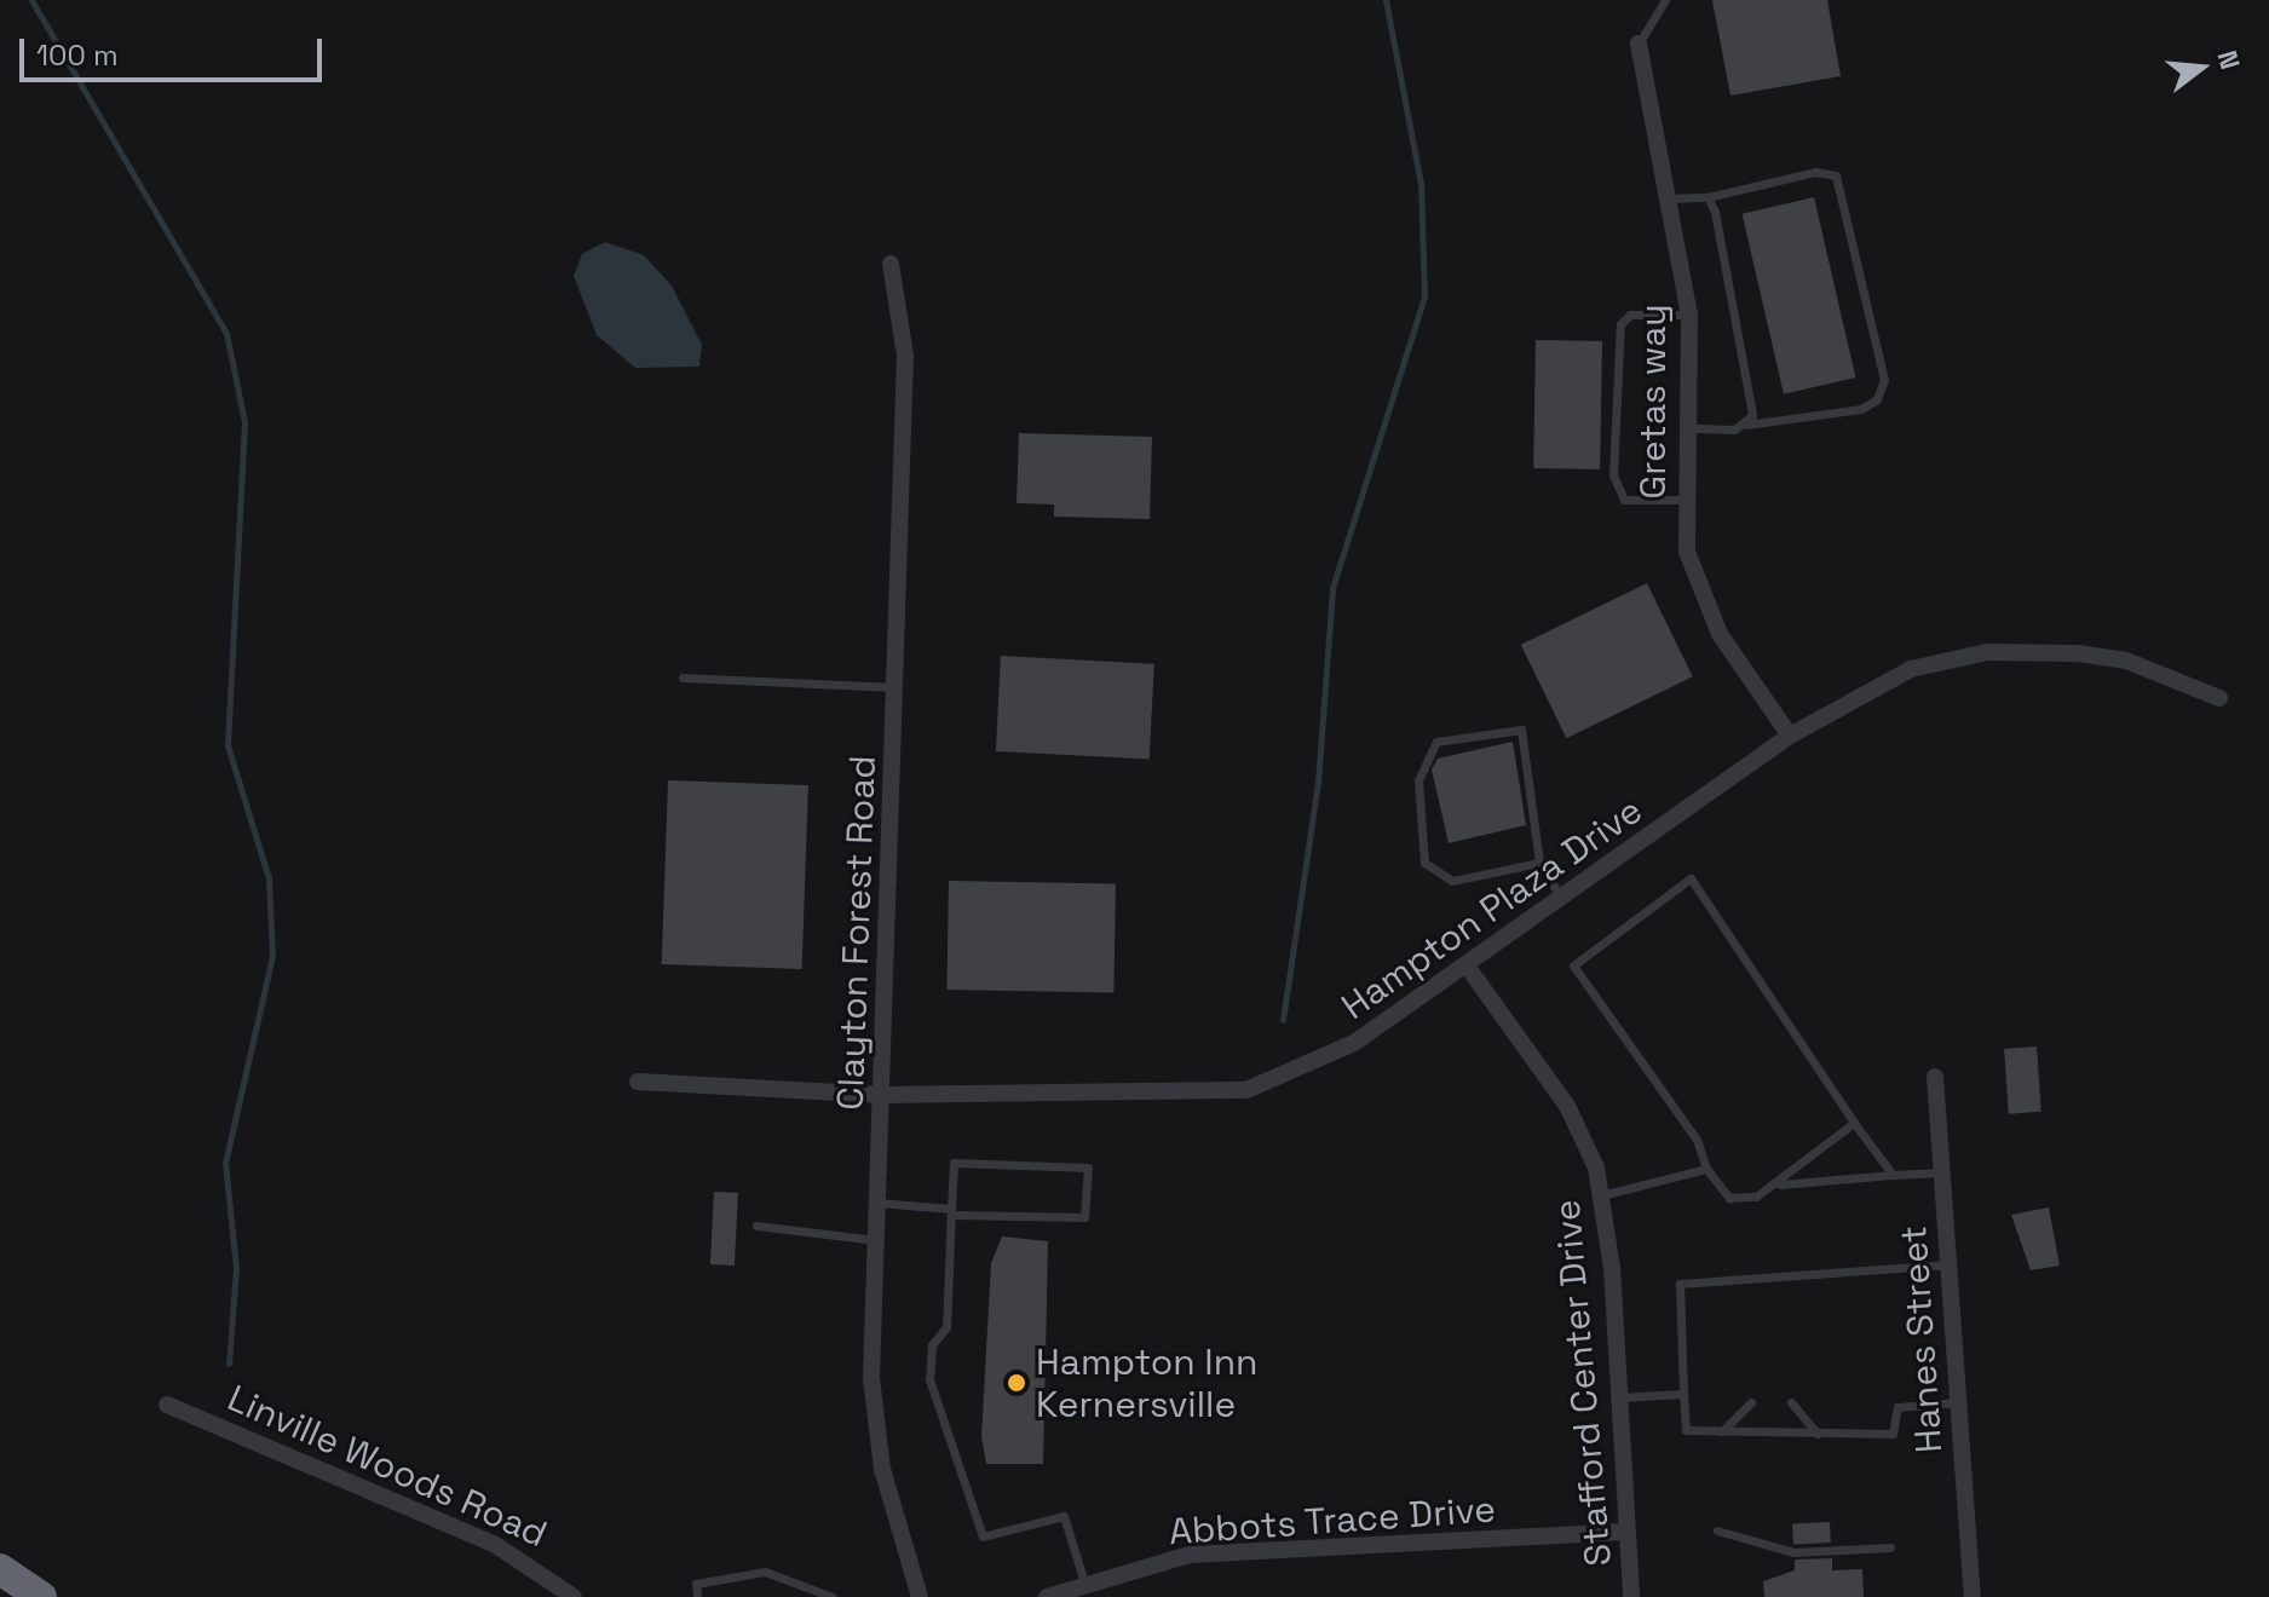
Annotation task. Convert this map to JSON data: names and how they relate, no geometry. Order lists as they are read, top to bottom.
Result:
{
  "streets": {
    "street": [
      "Gretas way",
      "Hampton Plaza Drive",
      "Clayton Forest Road",
      "Hanes Street",
      "Stafford Center Drive",
      "Linville Woods Road",
      "Abbots Trace Drive"
    ]
  },
  "crossings": [
    ["Gretas way", "Hampton Plaza Drive"],
    ["Hampton Plaza Drive", "Clayton Forest Road"],
    ["Hampton Plaza Drive", "Stafford Center Drive"],
    ["Stafford Center Drive", "Abbots Trace Drive"]
  ],
  "places": ["Hampton Inn Kernersville"],
  "scale_bar": "100 m",
  "north": "right"
}
